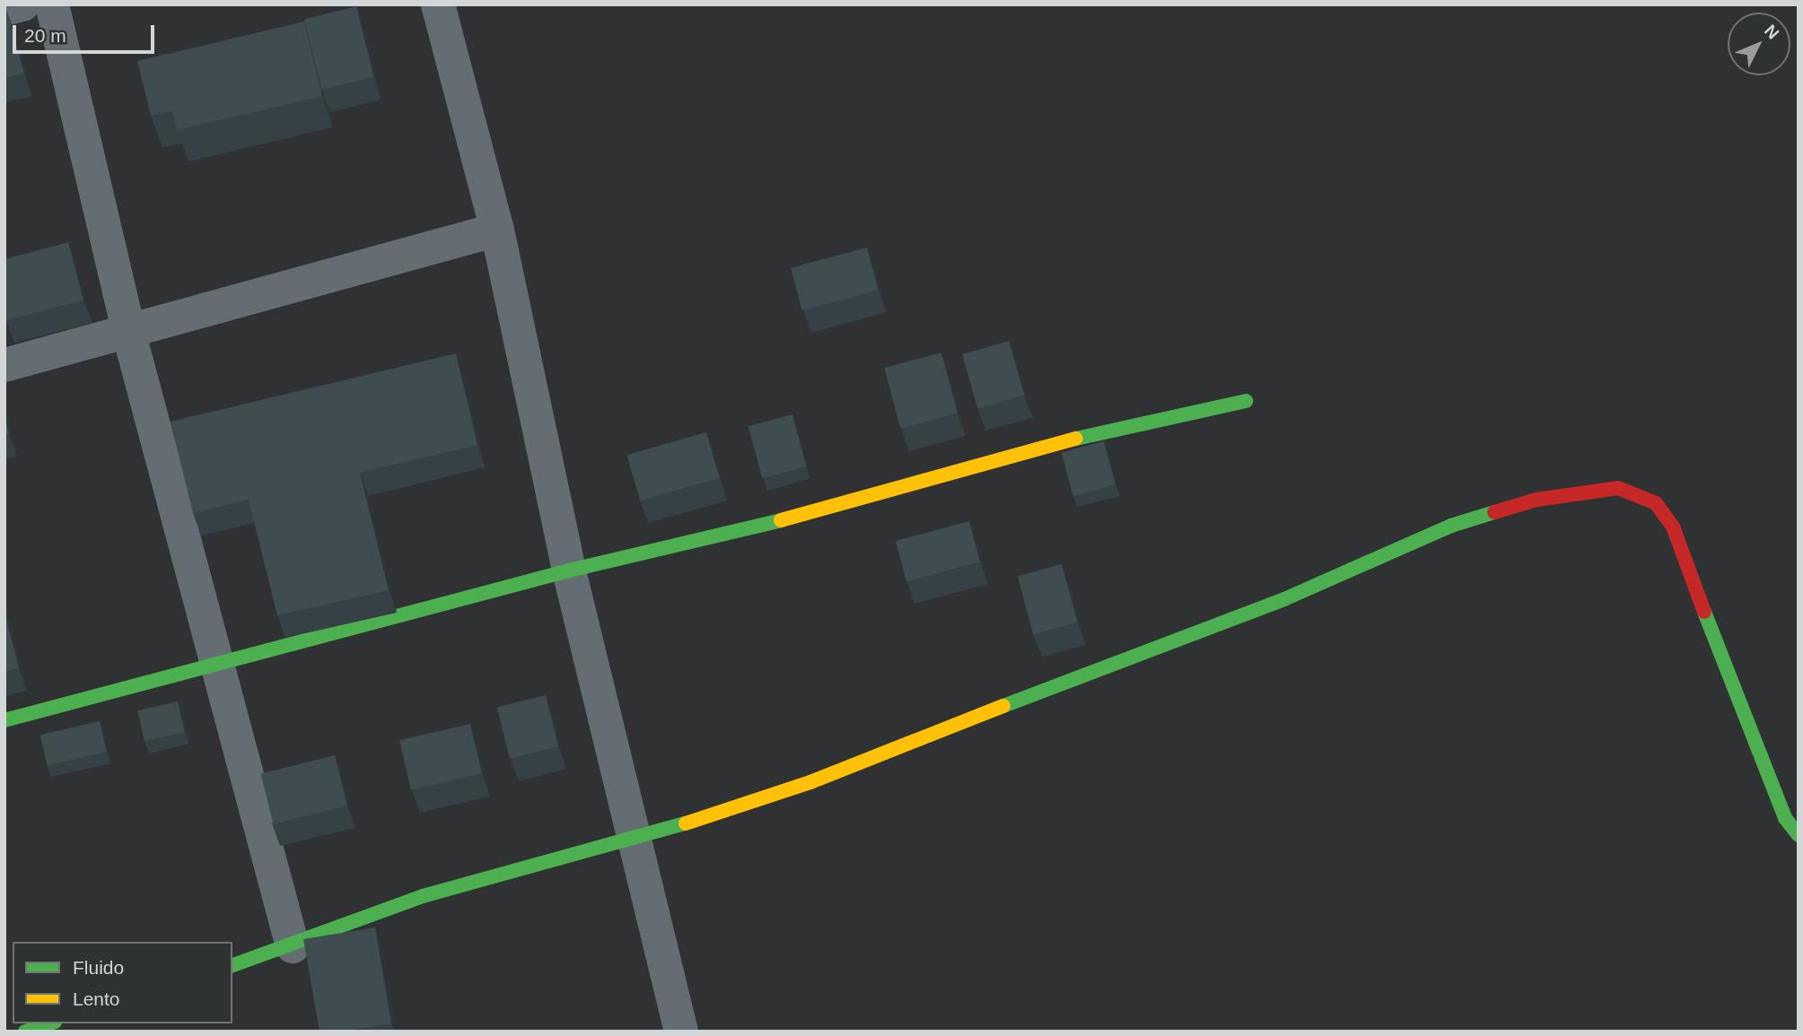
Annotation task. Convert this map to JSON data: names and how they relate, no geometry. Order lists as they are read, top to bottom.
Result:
{
  "legend": ["Fluido", "Lento"],
  "scale_bar": "20 m",
  "north": "top right"
}
